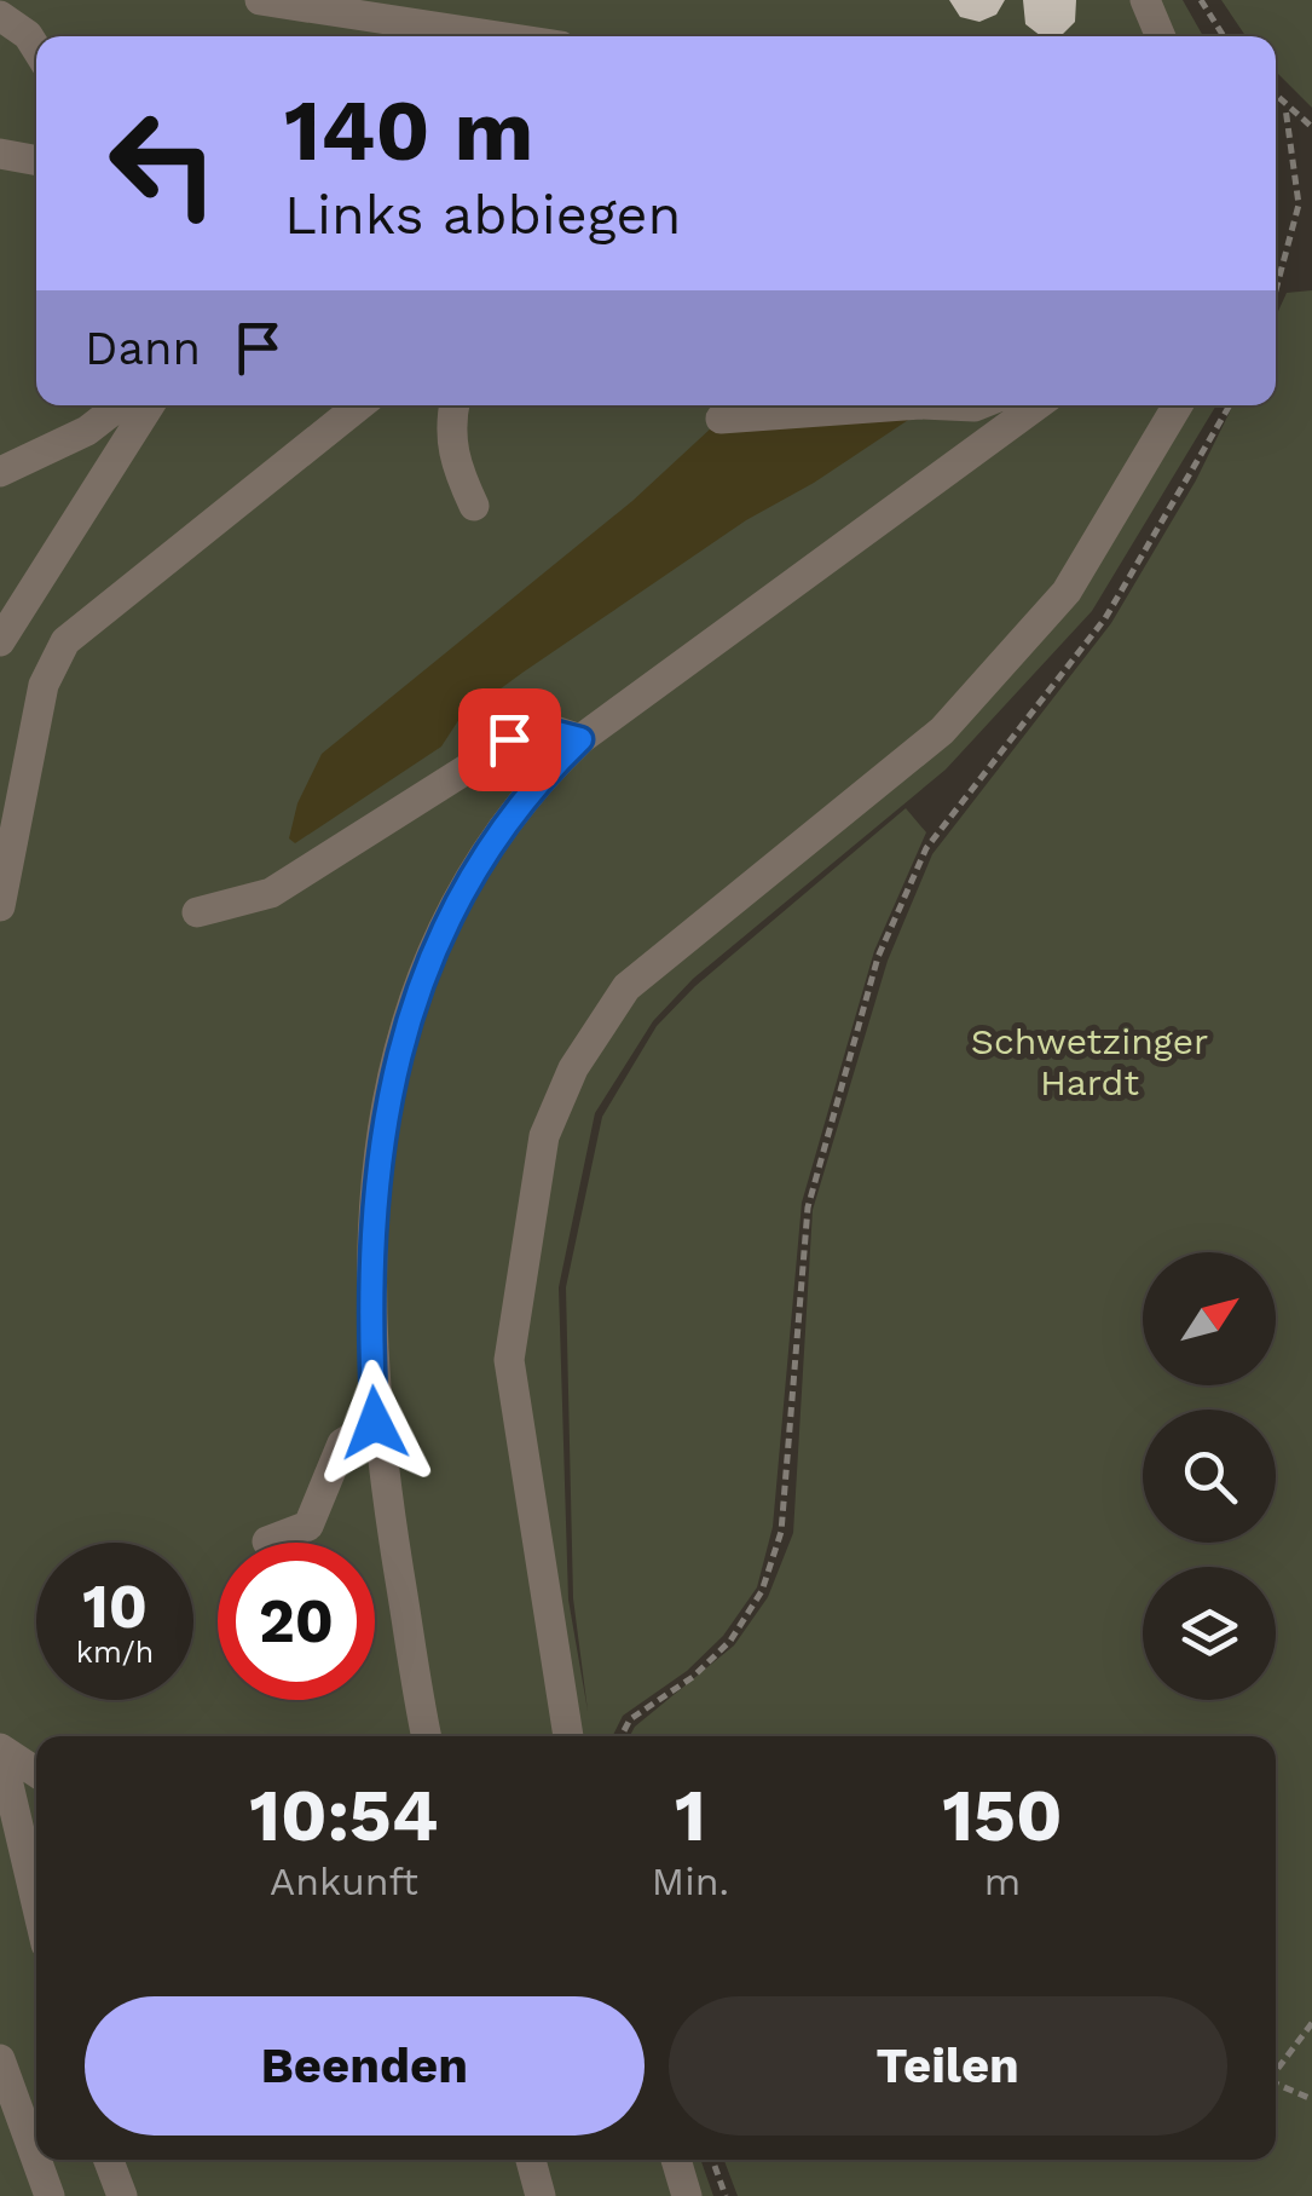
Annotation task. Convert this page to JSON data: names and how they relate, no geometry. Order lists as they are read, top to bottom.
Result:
{
  "parks": ["Schwetzinger Hardt"],
  "north": "top right",
  "page": {
    "turn": ["140 m", "Links abbiegen"],
    "then": "Dann",
    "speed": "10 km/h",
    "limit": "20",
    "eta": [
      "10:54",
      "Ankunft",
      "1",
      "Min.",
      "150",
      "m"
    ],
    "buttons": ["Beenden", "Teilen"]
  }
}
